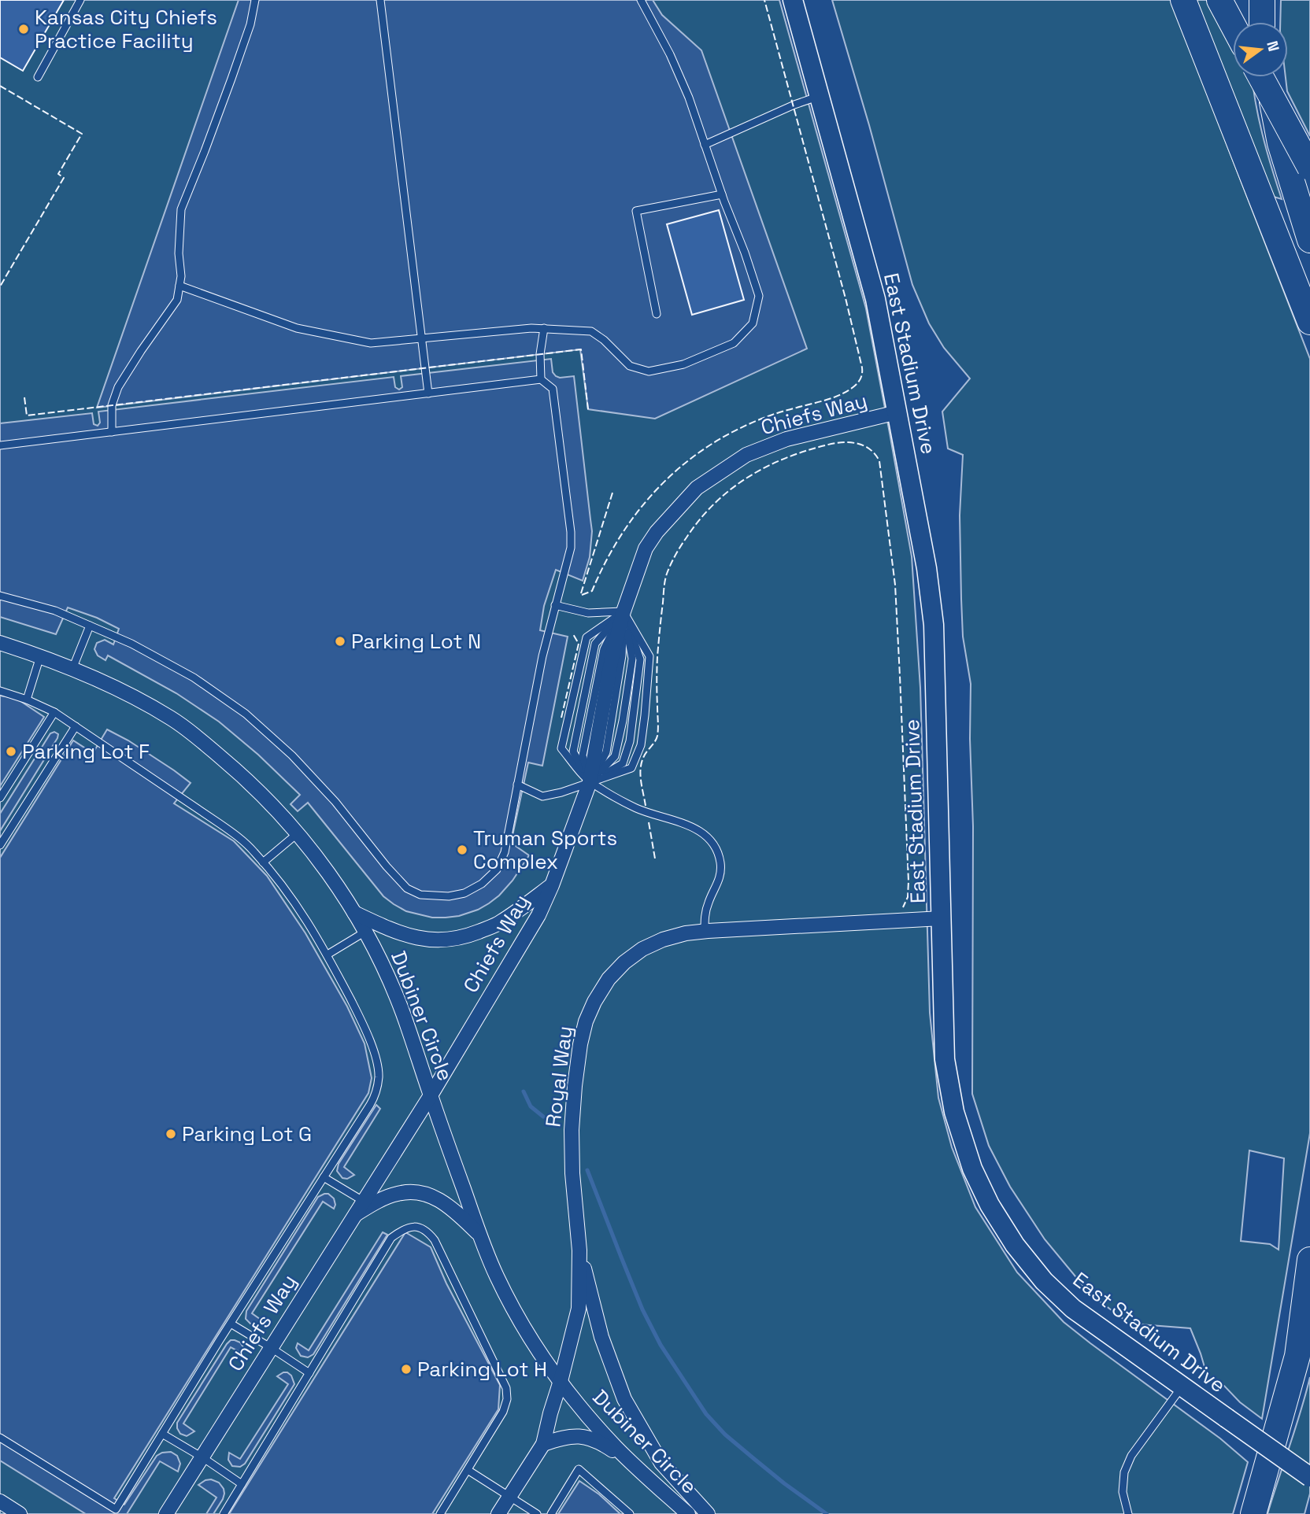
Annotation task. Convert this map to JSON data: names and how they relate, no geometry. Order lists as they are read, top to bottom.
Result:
{
  "streets": {
    "main road": ["East Stadium Drive"],
    "street": ["Chiefs Way", "Dubiner Circle", "Royal Way"]
  },
  "crossings": [
    ["East Stadium Drive", "Chiefs Way"],
    ["East Stadium Drive", "Royal Way"],
    ["Chiefs Way", "Dubiner Circle"],
    ["Dubiner Circle", "Royal Way"]
  ],
  "places": [
    "Kansas City Chiefs Practice Facility",
    "Parking Lot N",
    "Parking Lot F",
    "Truman Sports Complex",
    "Parking Lot G",
    "Parking Lot H"
  ],
  "north": "right"
}
